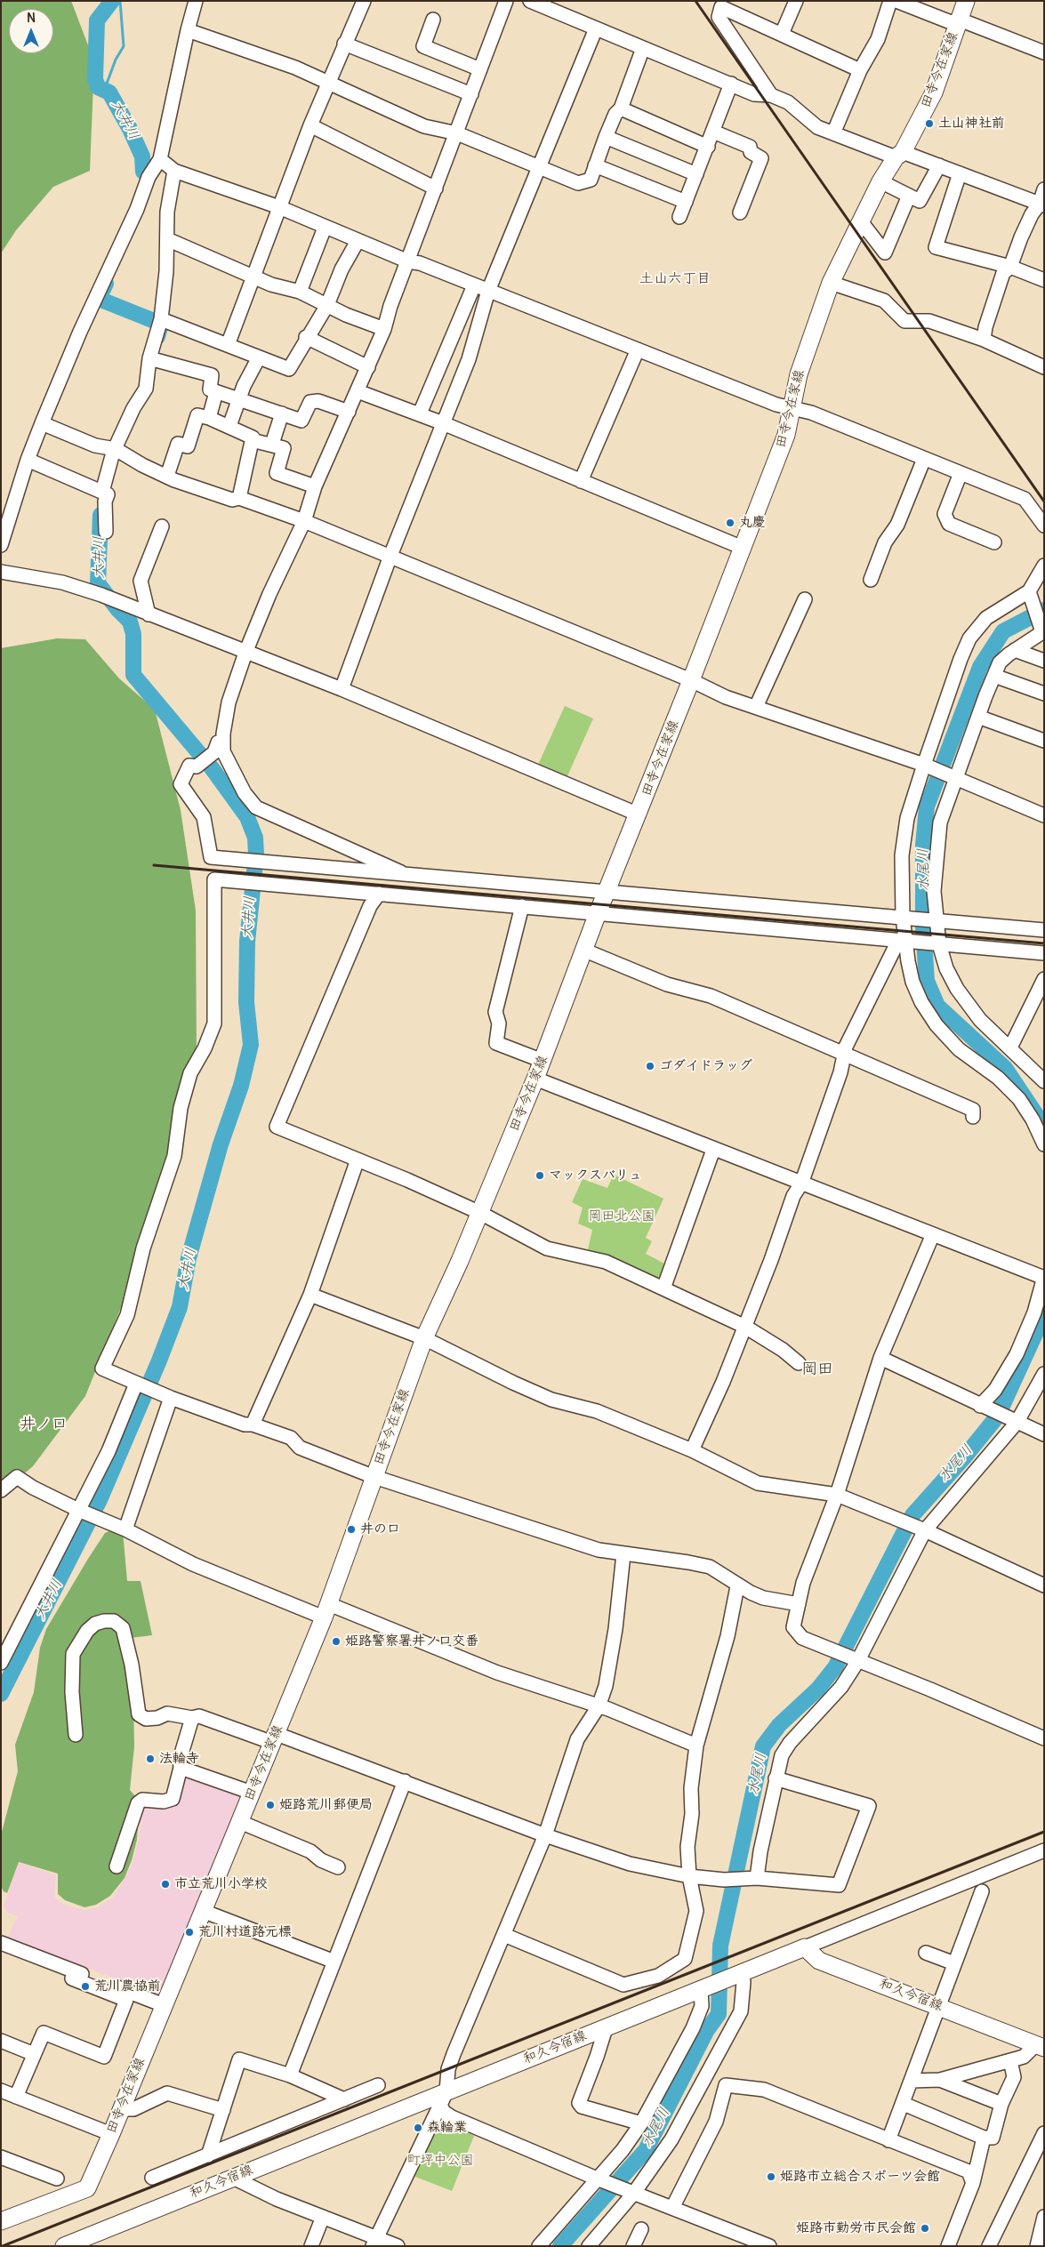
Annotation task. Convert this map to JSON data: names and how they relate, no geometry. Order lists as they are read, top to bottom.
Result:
{
  "streets": {
    "main road": ["田寺今在家線", "和久今宿線"]
  },
  "districts": ["土山六丁目", "岡田", "井ノ口"],
  "water": ["大井川", "水尾川"],
  "parks": ["岡田北公園", "町坪中公園"],
  "places": [
    "土山神社前",
    "丸慶",
    "ゴダイドラッグ",
    "マックスバリュ",
    "井の口",
    "姫路警察署井ノ口交番",
    "法輪寺",
    "姫路荒川郵便局",
    "市立荒川小学校",
    "荒川村道路元標",
    "荒川農協前",
    "森輪業",
    "姫路市立総合スポーツ会館",
    "姫路市勤労市民会館"
  ],
  "north": "top"
}
